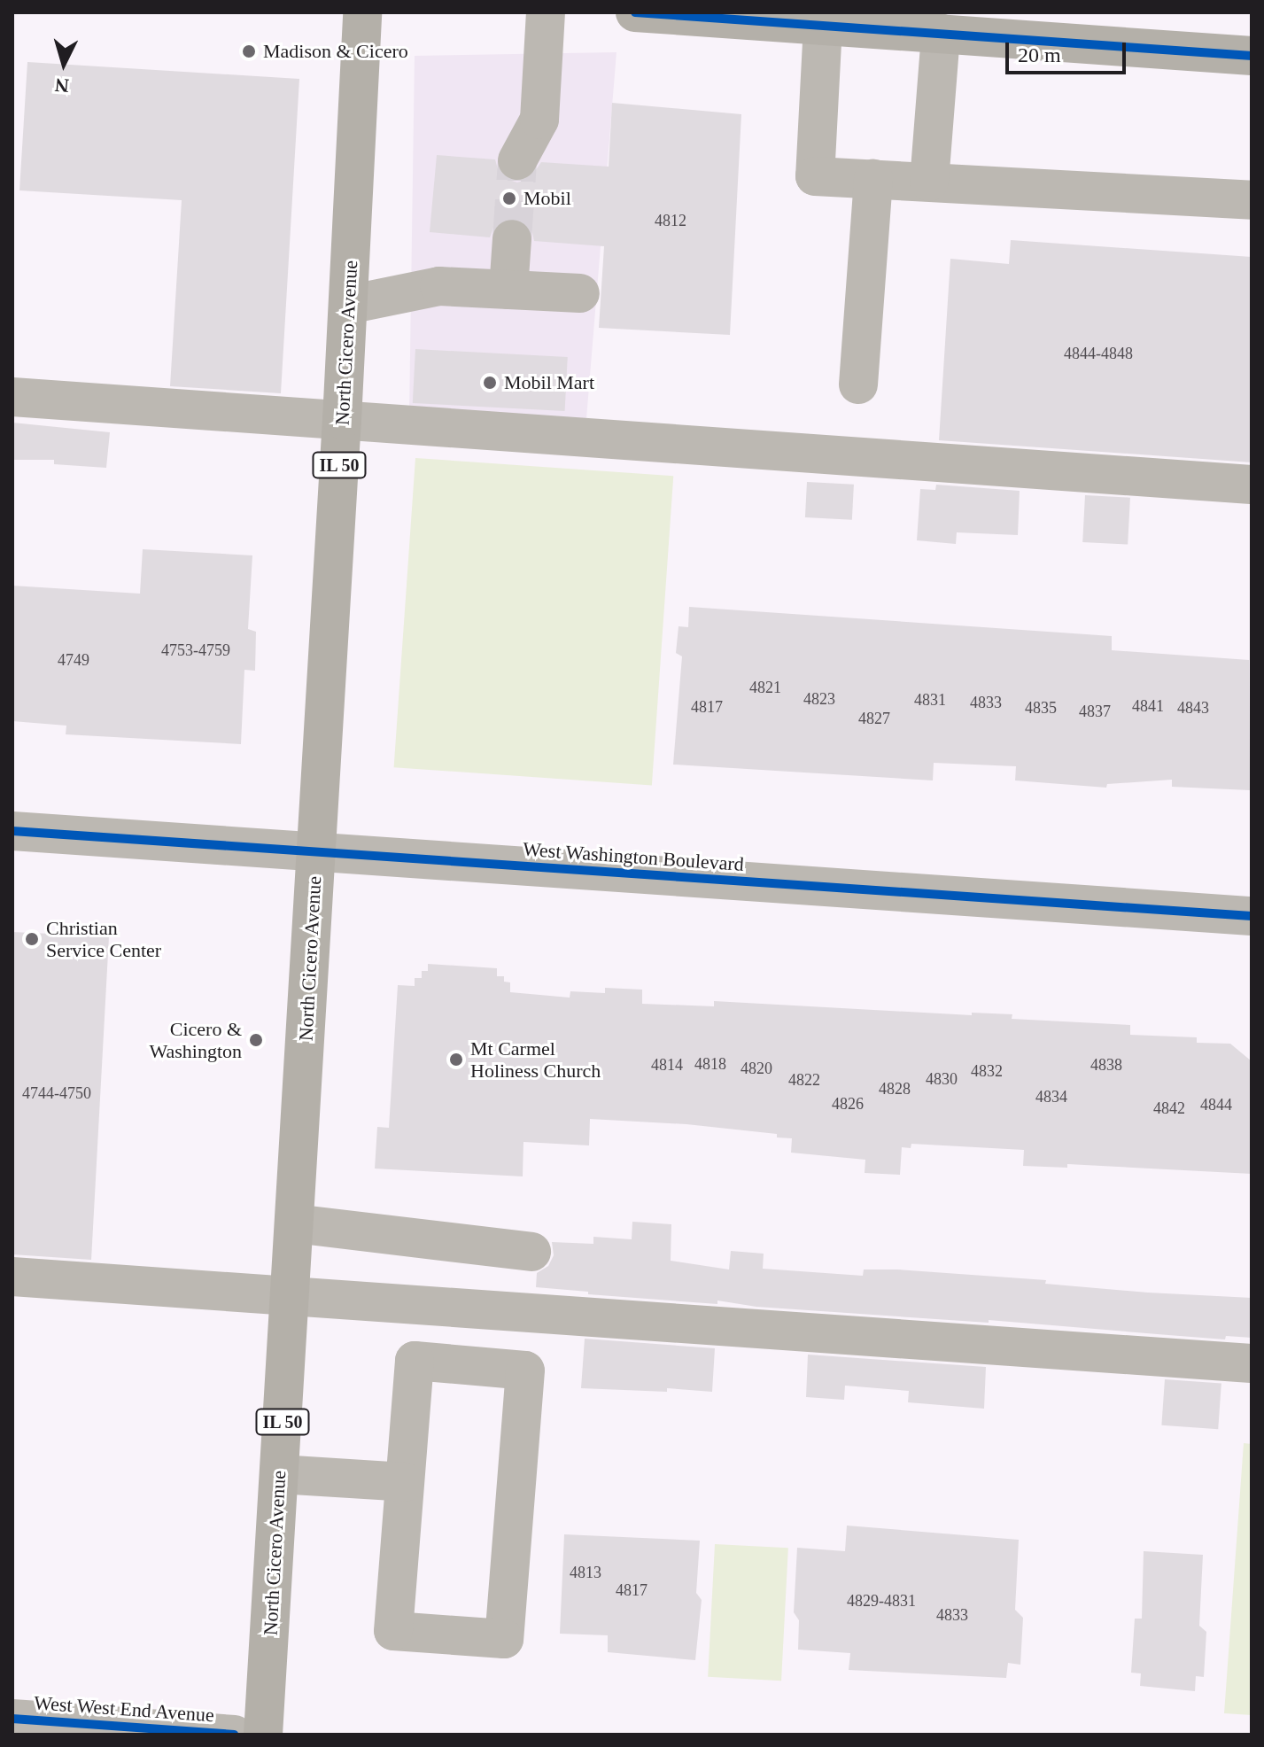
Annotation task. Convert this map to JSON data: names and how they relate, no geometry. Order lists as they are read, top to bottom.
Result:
{
  "streets": {
    "main road": ["North Cicero Avenue", "IL 50"],
    "street": ["West Washington Boulevard", "West West End Avenue"]
  },
  "crossings": [
    ["North Cicero Avenue", "West Washington Boulevard"]
  ],
  "places": [
    "Madison & Cicero",
    "Mobil",
    "Mobil Mart",
    "Christian Service Center",
    "Cicero & Washington",
    "Mt Carmel Holiness Church"
  ],
  "house_numbers": [
    "4812",
    "4844-4848",
    "4753-4759",
    "4749",
    "4821",
    "4823",
    "4831",
    "4833",
    "4841",
    "4817",
    "4835",
    "4843",
    "4837",
    "4827",
    "4818",
    "4814",
    "4838",
    "4820",
    "4832",
    "4830",
    "4822",
    "4828",
    "4744-4750",
    "4834",
    "4826",
    "4844",
    "4842",
    "4813",
    "4817",
    "4829-4831",
    "4833"
  ],
  "scale_bar": "20 m",
  "north": "bottom"
}
